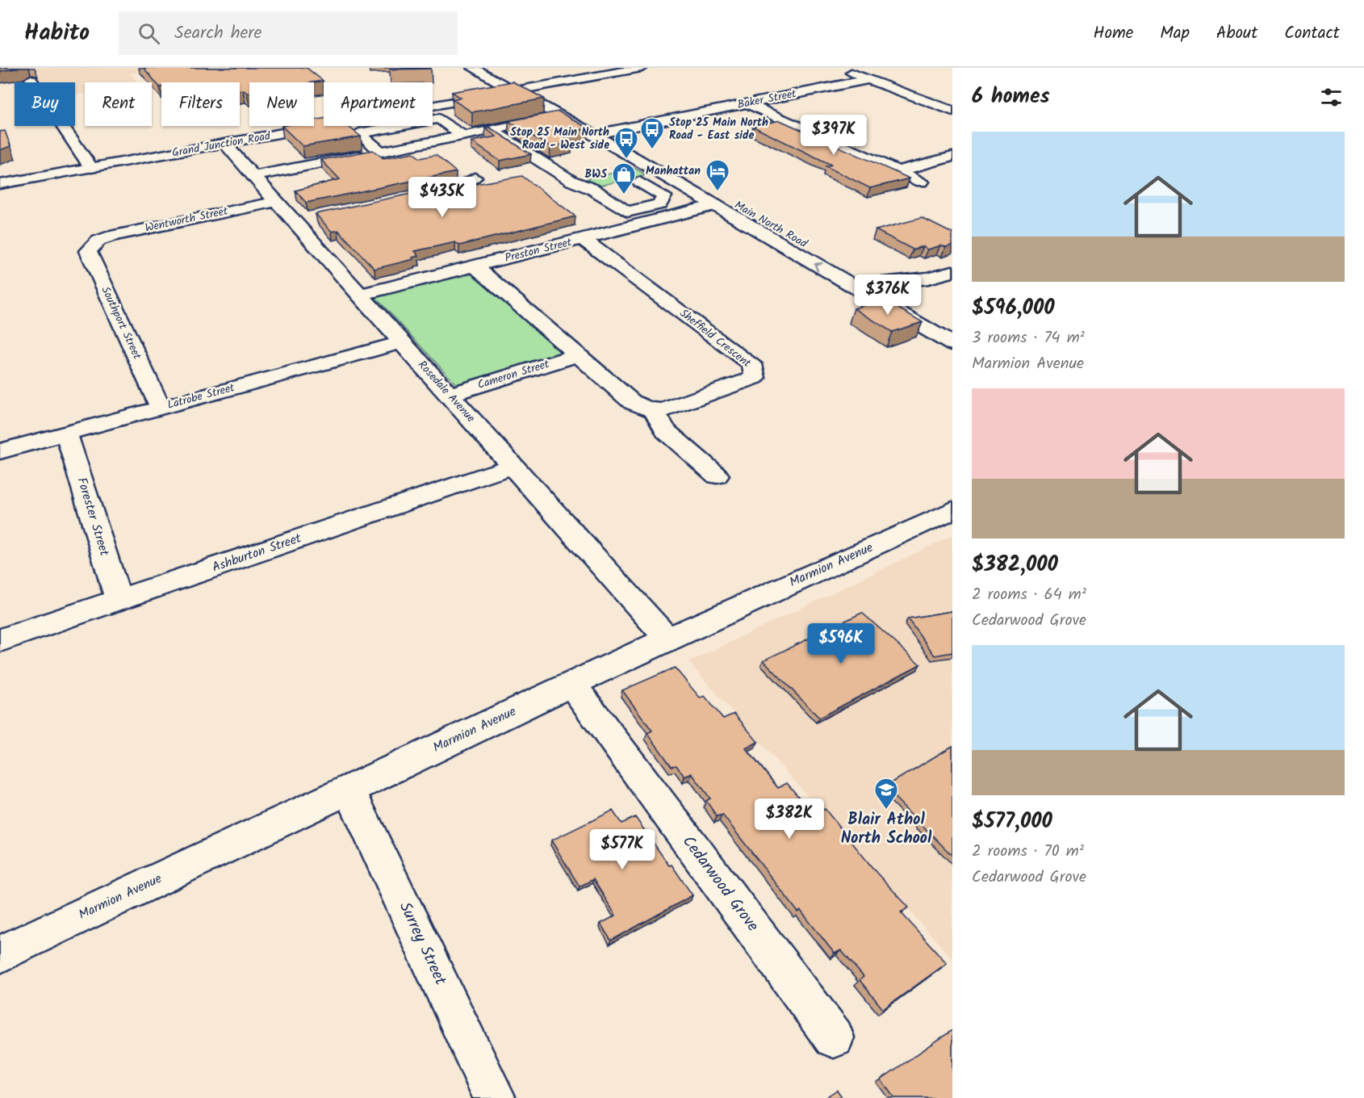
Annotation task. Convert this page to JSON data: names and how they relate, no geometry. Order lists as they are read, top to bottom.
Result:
{
  "streets": {
    "main road": [
      "Baker Street",
      "Grand Junction Road",
      "Wentworth Street",
      "Main North Road",
      "Preston Street",
      "Southport Street",
      "Sheffield Crescent",
      "Cameron Street",
      "Rosedale Avenue",
      "Latrobe Street",
      "Forester Street",
      "Ashburton Street",
      "Marmion Avenue",
      "Cedarwood Grove",
      "Surrey Street"
    ]
  },
  "crossings": [
    ["Baker Street", "Main North Road"],
    ["Grand Junction Road", "Main North Road"],
    ["Grand Junction Road", "Rosedale Avenue"],
    ["Wentworth Street", "Southport Street"],
    ["Wentworth Street", "Rosedale Avenue"],
    ["Main North Road", "Preston Street"],
    ["Preston Street", "Sheffield Crescent"],
    ["Preston Street", "Rosedale Avenue"],
    ["Southport Street", "Latrobe Street"],
    ["Cameron Street", "Rosedale Avenue"],
    ["Rosedale Avenue", "Latrobe Street"],
    ["Rosedale Avenue", "Ashburton Street"],
    ["Rosedale Avenue", "Marmion Avenue"],
    ["Latrobe Street", "Forester Street"],
    ["Forester Street", "Ashburton Street"],
    ["Marmion Avenue", "Cedarwood Grove"],
    ["Marmion Avenue", "Surrey Street"]
  ],
  "places": {
    "bus stop": ["Stop 25 Main North Road - East side", "Stop 25 Main North Road - West side"],
    "hotel": ["Manhattan"],
    "shop": ["BWS"],
    "school or university": ["Blair Athol North School"]
  },
  "page": {
    "header": "Habito",
    "search": "Search here",
    "nav": [
      "Home",
      "Map",
      "About",
      "Contact"
    ],
    "heading": "6 homes",
    "chip": [
      "Buy",
      "Rent",
      "Filters",
      "New",
      "Apartment"
    ],
    "price": [
      "$397K",
      "$435K",
      "$376K",
      "$596K",
      "$382K",
      "$577K"
    ],
    "list": [
      {
        "name": "$596,000",
        "note": "3 rooms · 74 m² · Marmion Avenue"
      },
      {
        "name": "$382,000",
        "note": "2 rooms · 64 m² · Cedarwood Grove"
      },
      {
        "name": "$577,000",
        "note": "2 rooms · 70 m² · Cedarwood Grove"
      }
    ]
  }
}
